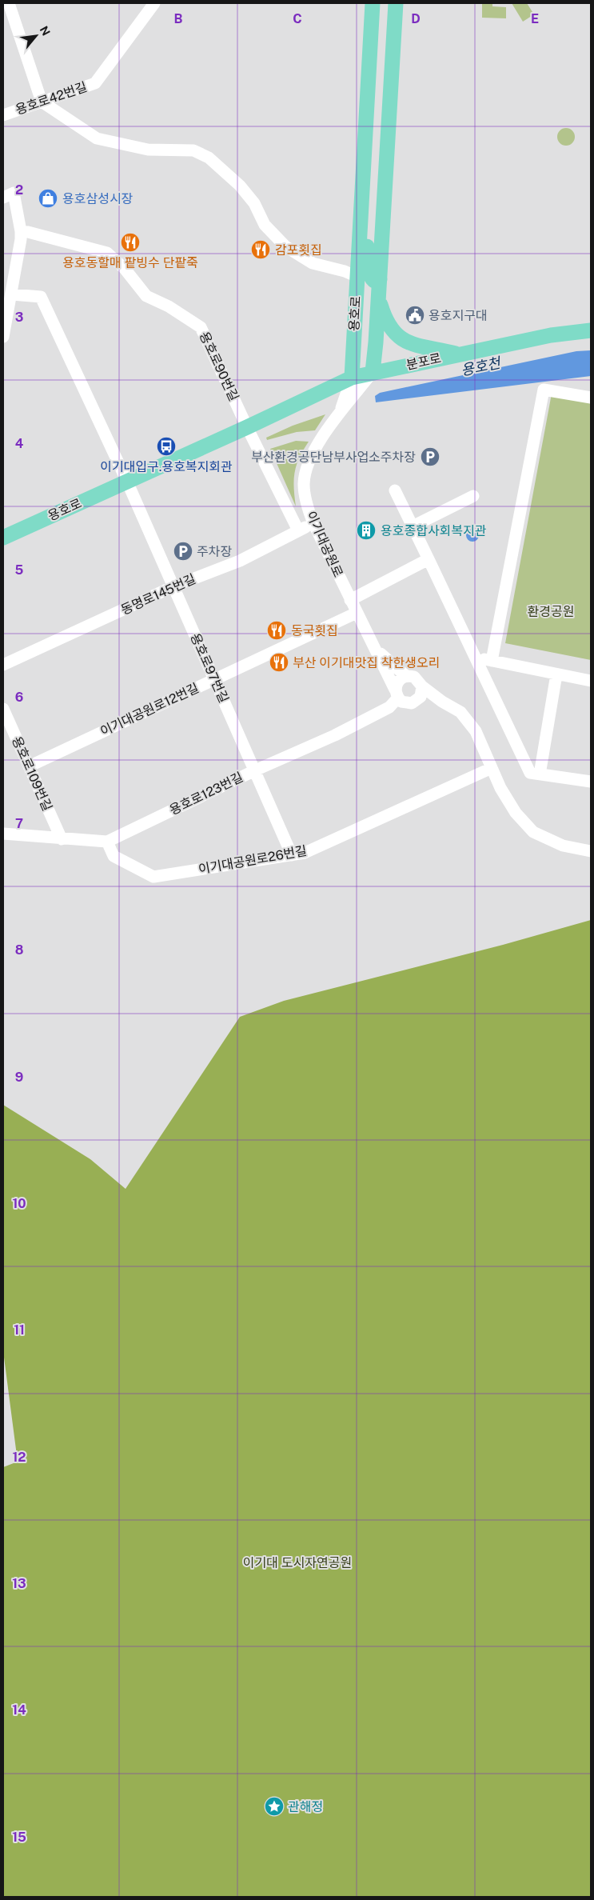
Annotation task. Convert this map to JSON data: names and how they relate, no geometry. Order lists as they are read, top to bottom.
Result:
{
  "streets": {
    "main road": ["용호로", "분포로"],
    "street": [
      "용호로42번길",
      "용호로90번길",
      "이기대공원로",
      "동명로145번길",
      "용호로97번길",
      "이기대공원로12번길",
      "용호로109번길",
      "용호로123번길",
      "이기대공원로26번길"
    ]
  },
  "crossings": [
    ["용호로", "분포로"],
    ["용호로", "용호로90번길"],
    ["용호로", "이기대공원로"],
    ["용호로", "용호로97번길"],
    ["분포로", "이기대공원로"],
    ["용호로90번길", "동명로145번길"],
    ["이기대공원로", "동명로145번길"],
    ["이기대공원로", "이기대공원로12번길"],
    ["이기대공원로", "용호로123번길"],
    ["이기대공원로", "이기대공원로26번길"],
    ["동명로145번길", "용호로97번길"],
    ["용호로97번길", "이기대공원로12번길"],
    ["용호로97번길", "용호로123번길"],
    ["용호로97번길", "이기대공원로26번길"],
    ["이기대공원로12번길", "용호로109번길"],
    ["용호로109번길", "용호로123번길"],
    ["용호로123번길", "이기대공원로26번길"]
  ],
  "water": ["용호천"],
  "parks": ["환경공원", "이기대 도시자연공원"],
  "places": {
    "shop": ["용호삼성시장"],
    "restaurant": [
      "용호동할매 팥빙수 단팥죽",
      "감포횟집",
      "동국횟집",
      "부산 이기대맛집 착한생오리"
    ],
    "public building": ["용호지구대"],
    "bus stop": ["이기대입구.용호복지회관"],
    "parking": ["부산환경공단남부사업소주차장", "주차장"],
    "building": ["용호종합사회복지관"],
    "place": ["관해정"]
  },
  "north": "top right",
  "grid": {
    "columns": [
      "B",
      "C",
      "D",
      "E"
    ],
    "rows": [
      "2",
      "3",
      "4",
      "5",
      "6",
      "7",
      "8",
      "9",
      "10",
      "11",
      "12",
      "13",
      "14",
      "15"
    ]
  }
}
